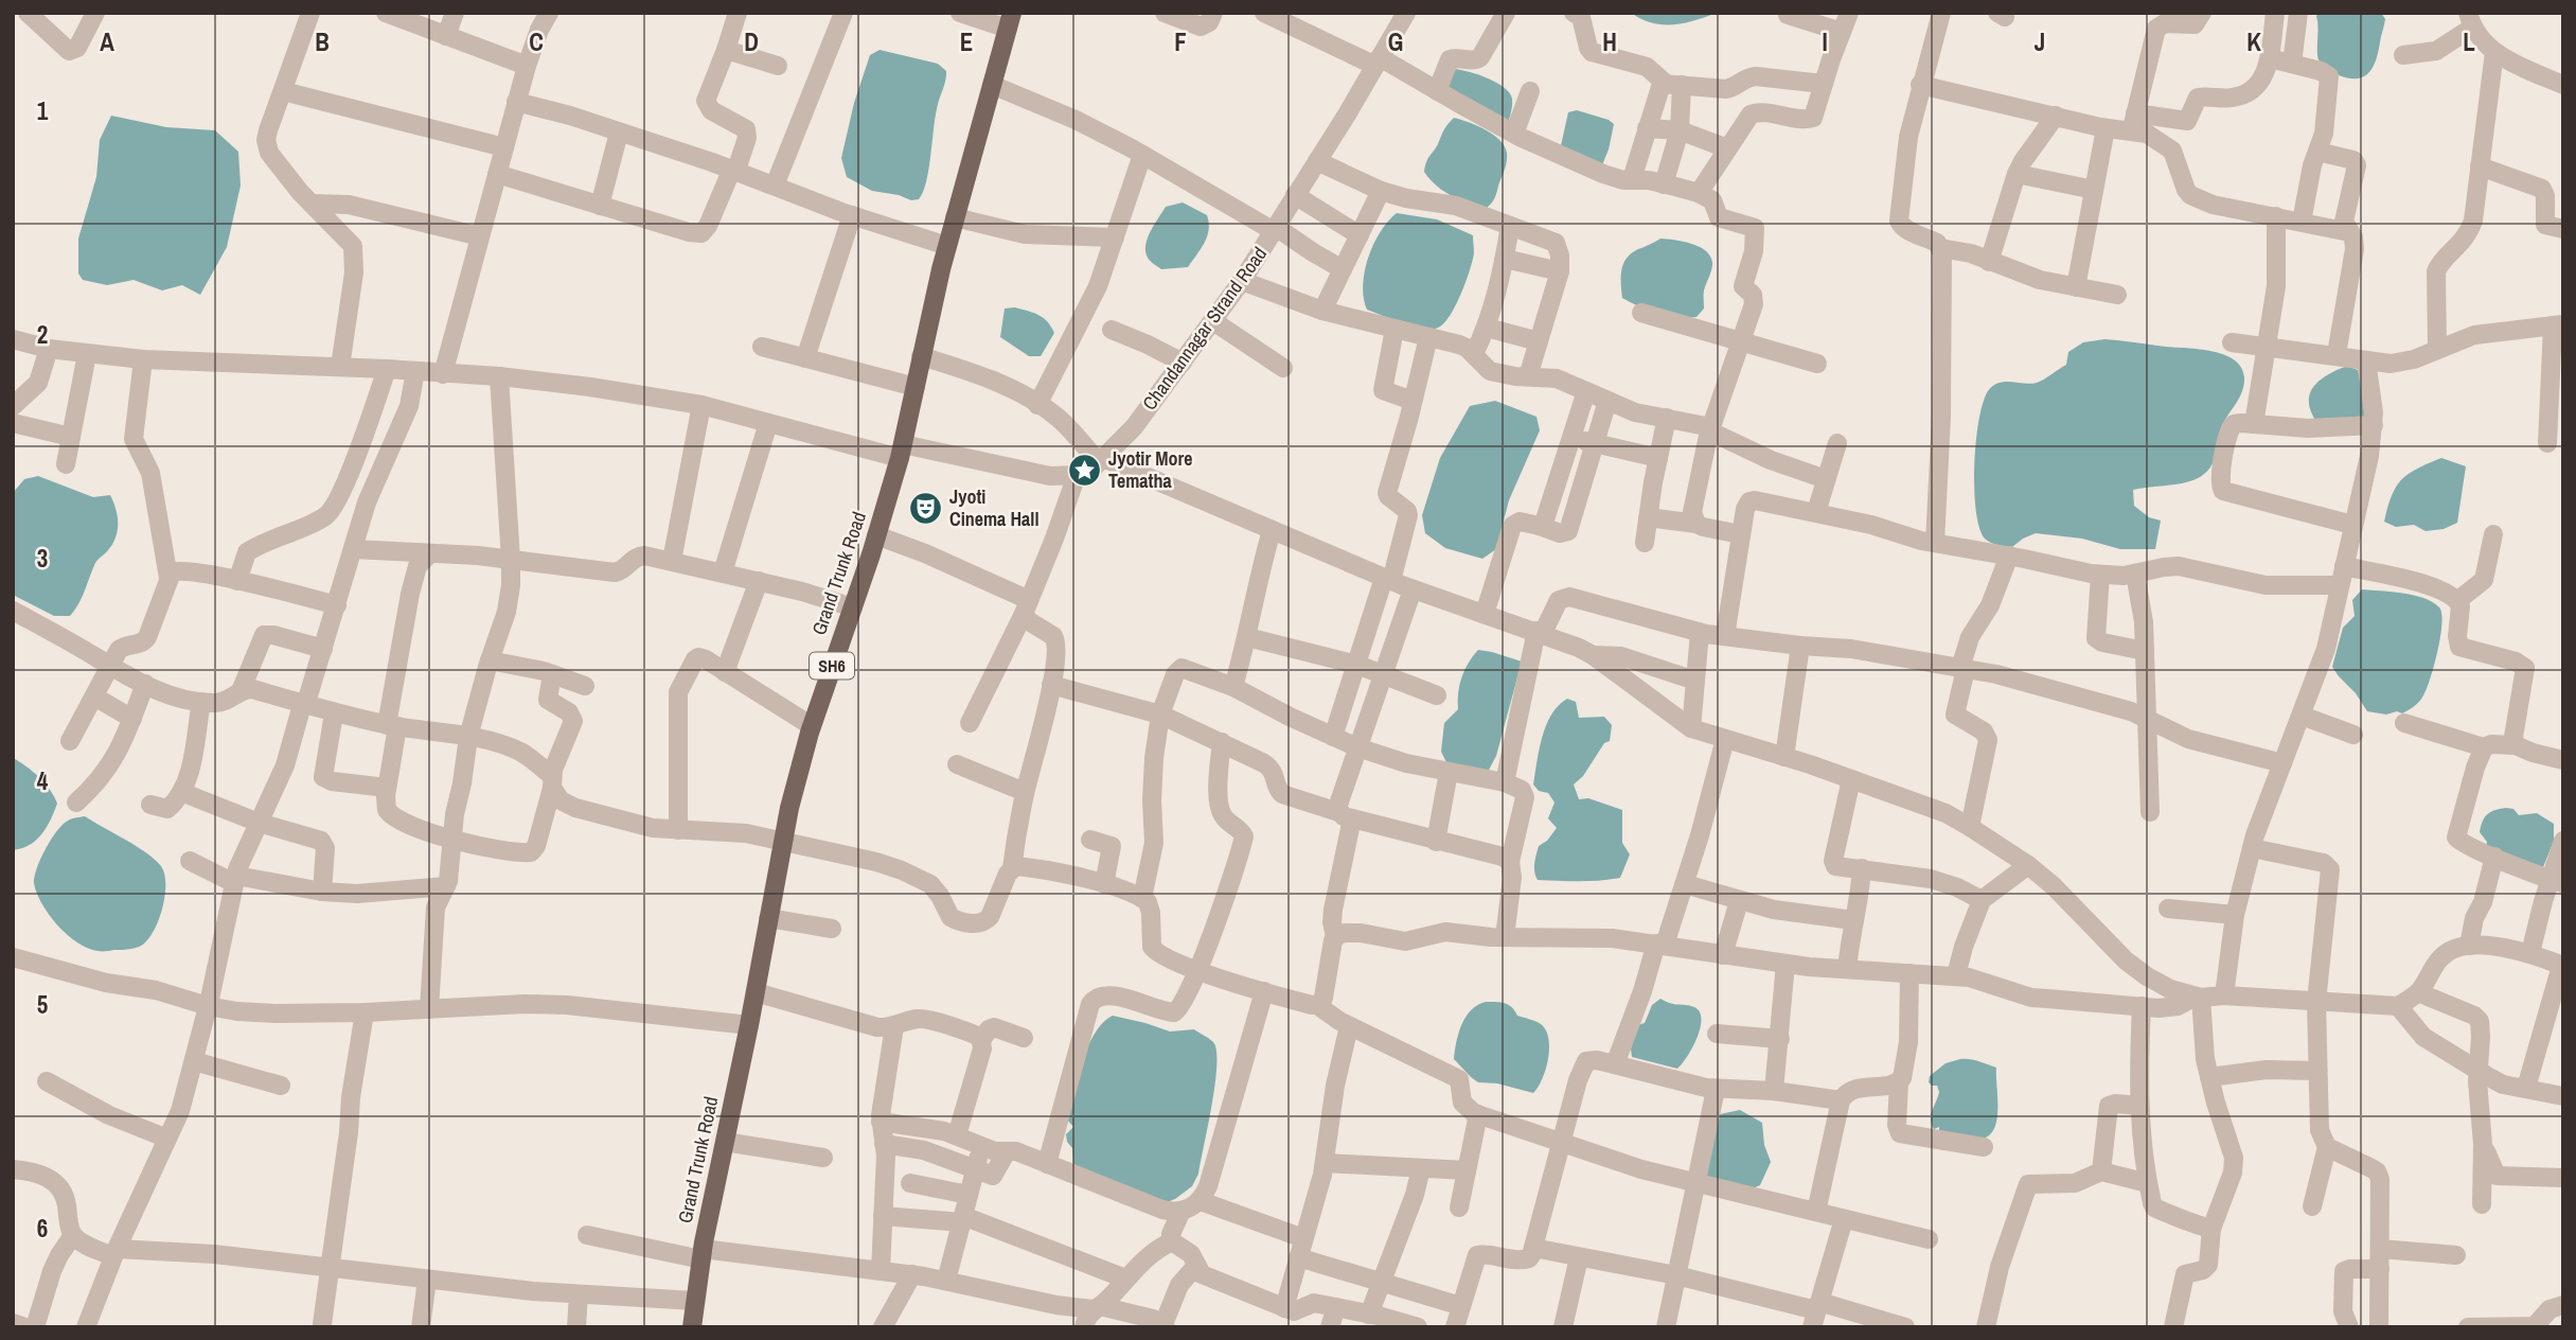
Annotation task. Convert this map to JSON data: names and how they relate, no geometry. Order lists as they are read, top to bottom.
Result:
{
  "streets": {
    "main road": ["Grand Trunk Road", "SH6"],
    "street": ["Chandannagar Strand Road"]
  },
  "places": {
    "place": ["Jyotir More Tematha"],
    "theatre": ["Jyoti Cinema Hall"]
  },
  "grid": {
    "columns": [
      "A",
      "B",
      "C",
      "D",
      "E",
      "F",
      "G",
      "H",
      "I",
      "J",
      "K",
      "L"
    ],
    "rows": [
      "1",
      "2",
      "3",
      "4",
      "5",
      "6"
    ]
  }
}
